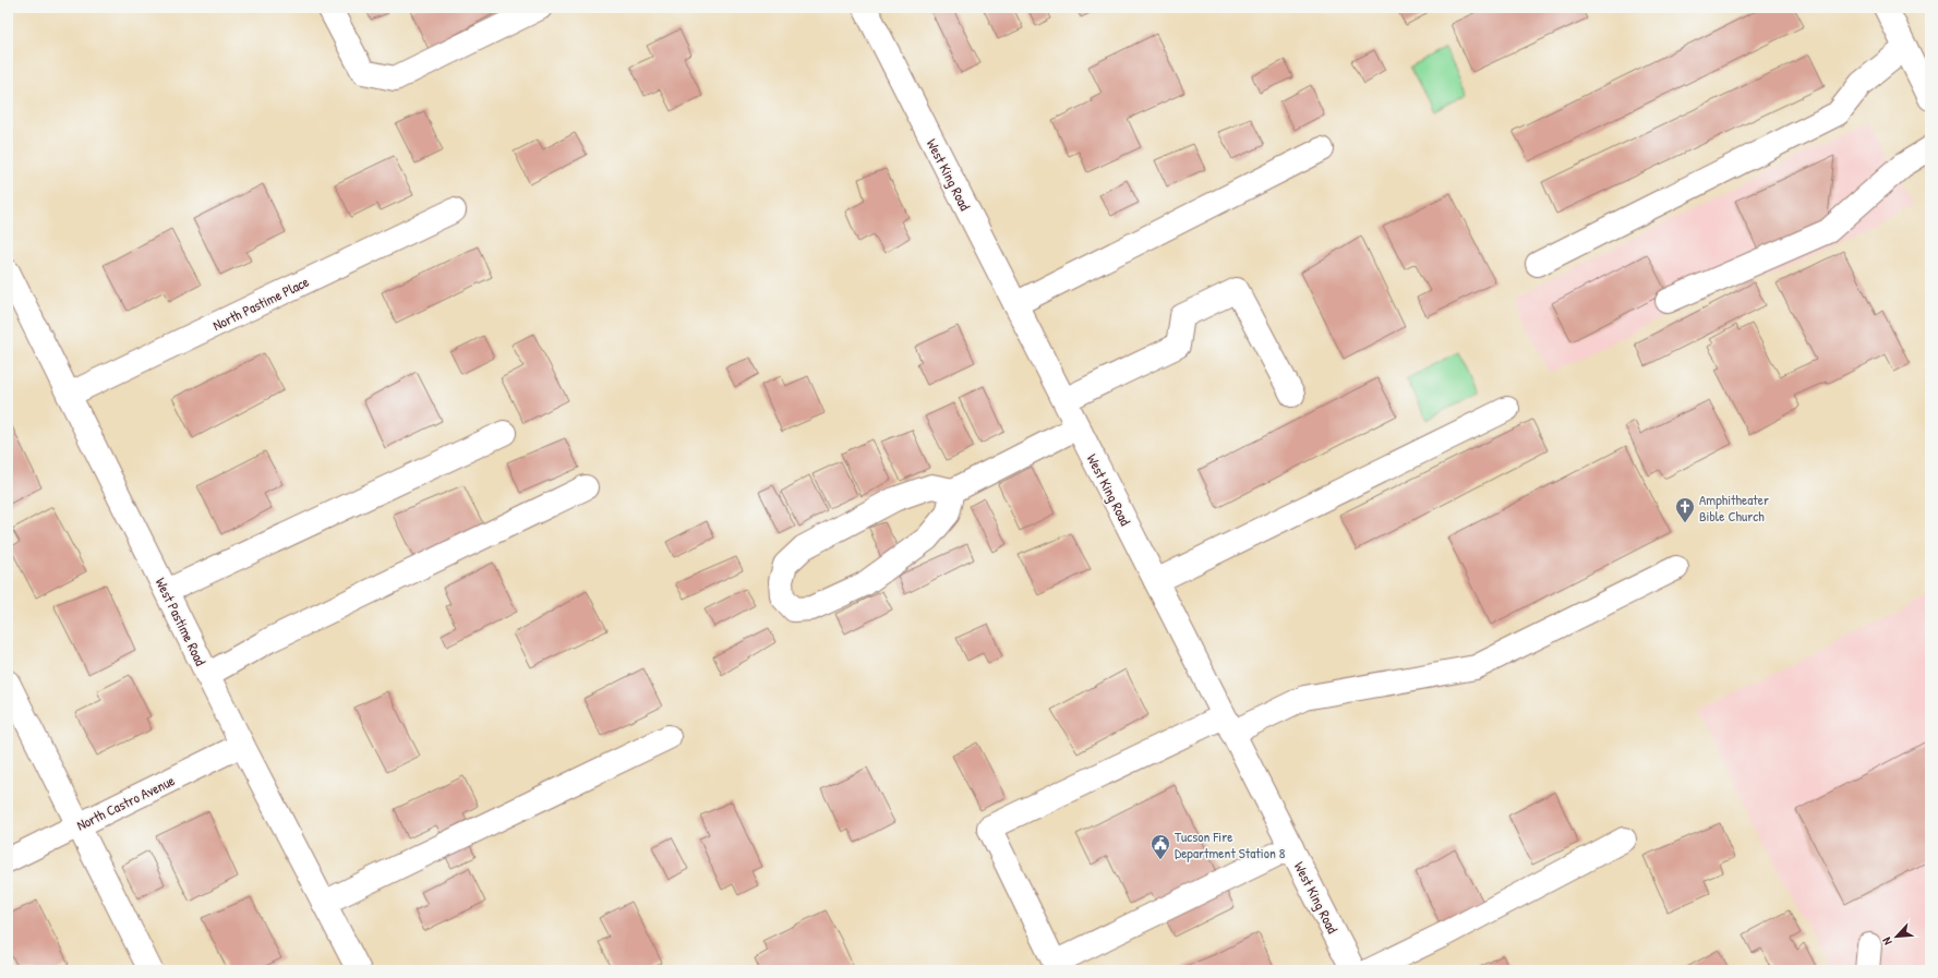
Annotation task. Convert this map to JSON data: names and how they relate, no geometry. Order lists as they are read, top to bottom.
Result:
{
  "streets": {
    "street": [
      "West King Road",
      "North Pastime Place",
      "West Pastime Road",
      "North Castro Avenue"
    ]
  },
  "crossings": [
    ["North Pastime Place", "West Pastime Road"],
    ["West Pastime Road", "North Castro Avenue"]
  ],
  "places": {
    "church": ["Amphitheater Bible Church"],
    "public building": ["Tucson Fire Department Station 8"]
  },
  "north": "bottom left"
}
